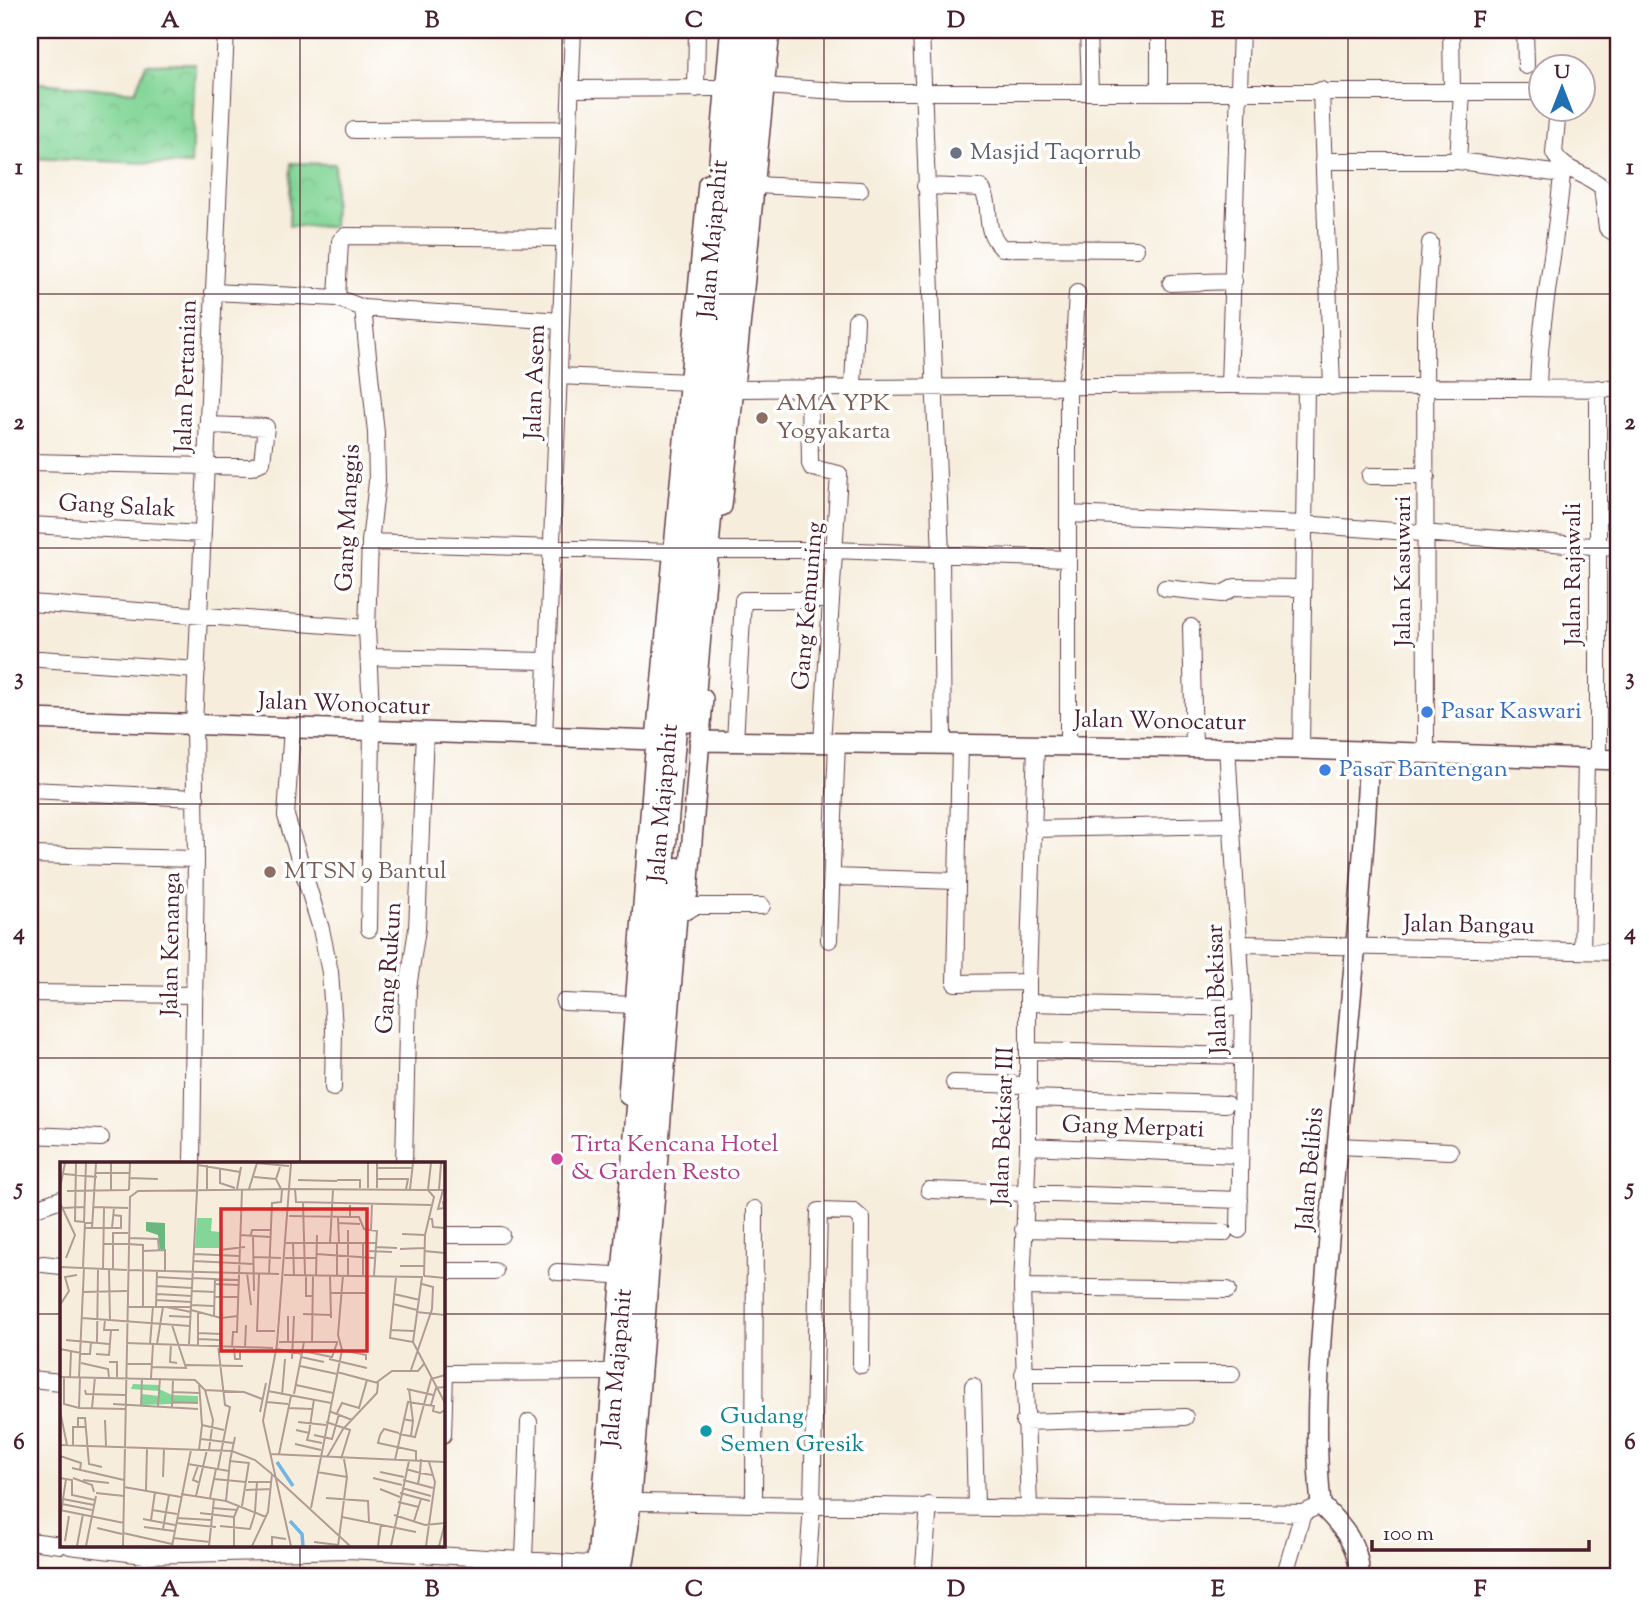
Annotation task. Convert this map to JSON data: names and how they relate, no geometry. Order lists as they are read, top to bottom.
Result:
{
  "streets": {
    "highway": ["Jalan Majapahit"],
    "street": [
      "Jalan Pertanian",
      "Jalan Asem",
      "Gang Salak",
      "Gang Manggis",
      "Jalan Kasuwari",
      "Jalan Rajawali",
      "Gang Kemuning",
      "Jalan Wonocatur",
      "Jalan Bangau",
      "Jalan Kenanga",
      "Gang Rukun",
      "Jalan Bekisar",
      "Jalan Bekisar III",
      "Gang Merpati",
      "Jalan Belibis"
    ]
  },
  "crossings": [
    ["Jalan Pertanian", "Gang Salak"],
    ["Jalan Pertanian", "Jalan Wonocatur"],
    ["Jalan Pertanian", "Jalan Kenanga"],
    ["Jalan Asem", "Jalan Wonocatur"],
    ["Gang Manggis", "Jalan Wonocatur"],
    ["Jalan Kasuwari", "Jalan Wonocatur"],
    ["Jalan Rajawali", "Jalan Wonocatur"],
    ["Gang Kemuning", "Jalan Wonocatur"],
    ["Jalan Wonocatur", "Jalan Kenanga"],
    ["Jalan Wonocatur", "Gang Rukun"],
    ["Jalan Wonocatur", "Jalan Bekisar"],
    ["Jalan Wonocatur", "Jalan Bekisar III"],
    ["Jalan Wonocatur", "Jalan Belibis"],
    ["Jalan Bangau", "Jalan Bekisar"],
    ["Jalan Bangau", "Jalan Belibis"],
    ["Jalan Bekisar", "Jalan Bekisar III"],
    ["Jalan Bekisar III", "Gang Merpati"]
  ],
  "places": [
    "Masjid Taqorrub",
    "AMA YPK Yogyakarta",
    "Pasar Kaswari",
    "Pasar Bantengan",
    "MTSN 9 Bantul",
    "Tirta Kencana Hotel & Garden Resto",
    "Gudang Semen Gresik"
  ],
  "scale_bar": "100 m",
  "north": "top",
  "grid": {
    "columns": [
      "A",
      "B",
      "C",
      "D",
      "E",
      "F"
    ],
    "rows": [
      "1",
      "2",
      "3",
      "4",
      "5",
      "6"
    ]
  }
}
